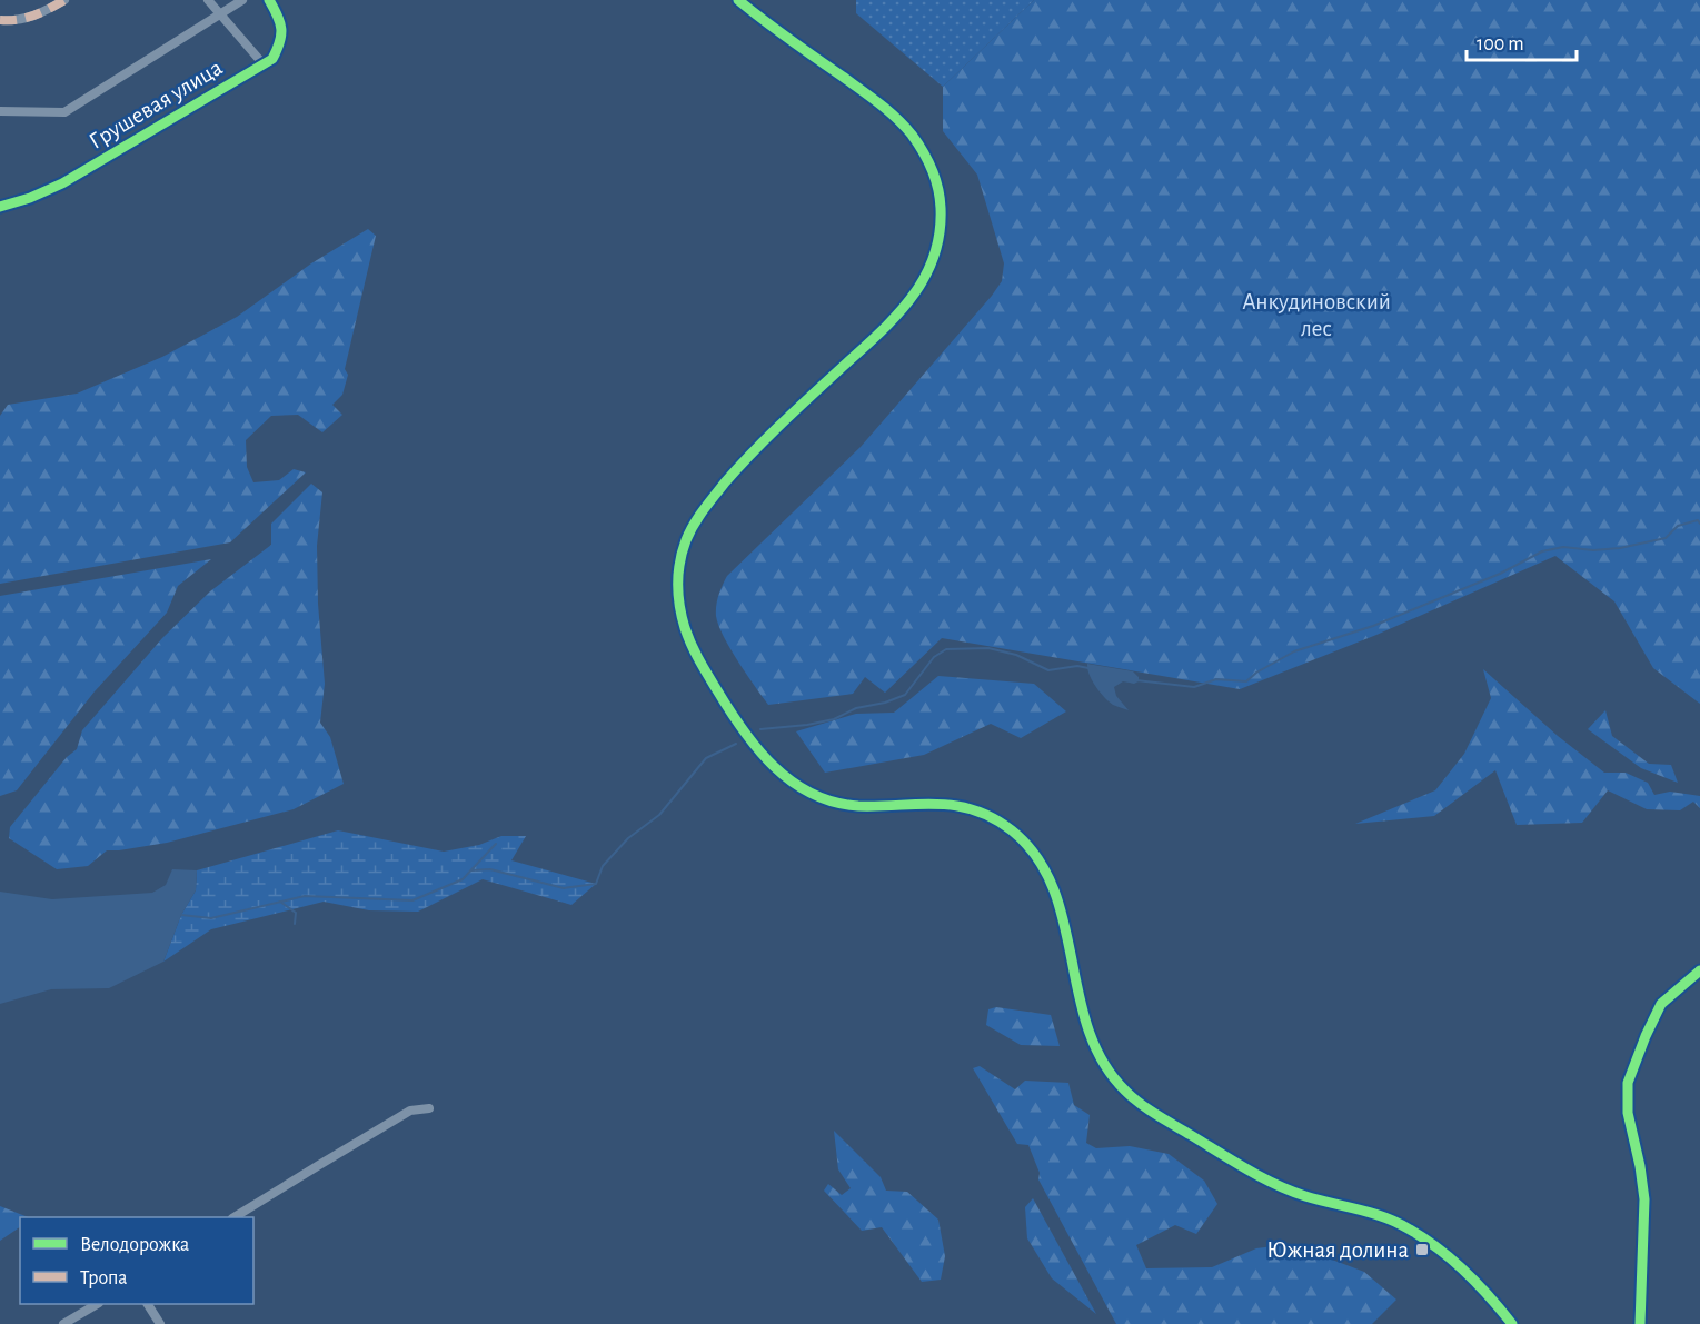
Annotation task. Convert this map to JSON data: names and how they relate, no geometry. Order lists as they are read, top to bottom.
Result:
{
  "streets": {
    "street": ["Грушевая улица"]
  },
  "parks": ["Анкудиновский лес"],
  "places": {
    "transit": ["Южная долина"]
  },
  "legend": ["Велодорожка", "Тропа"],
  "scale_bar": "100 m"
}
